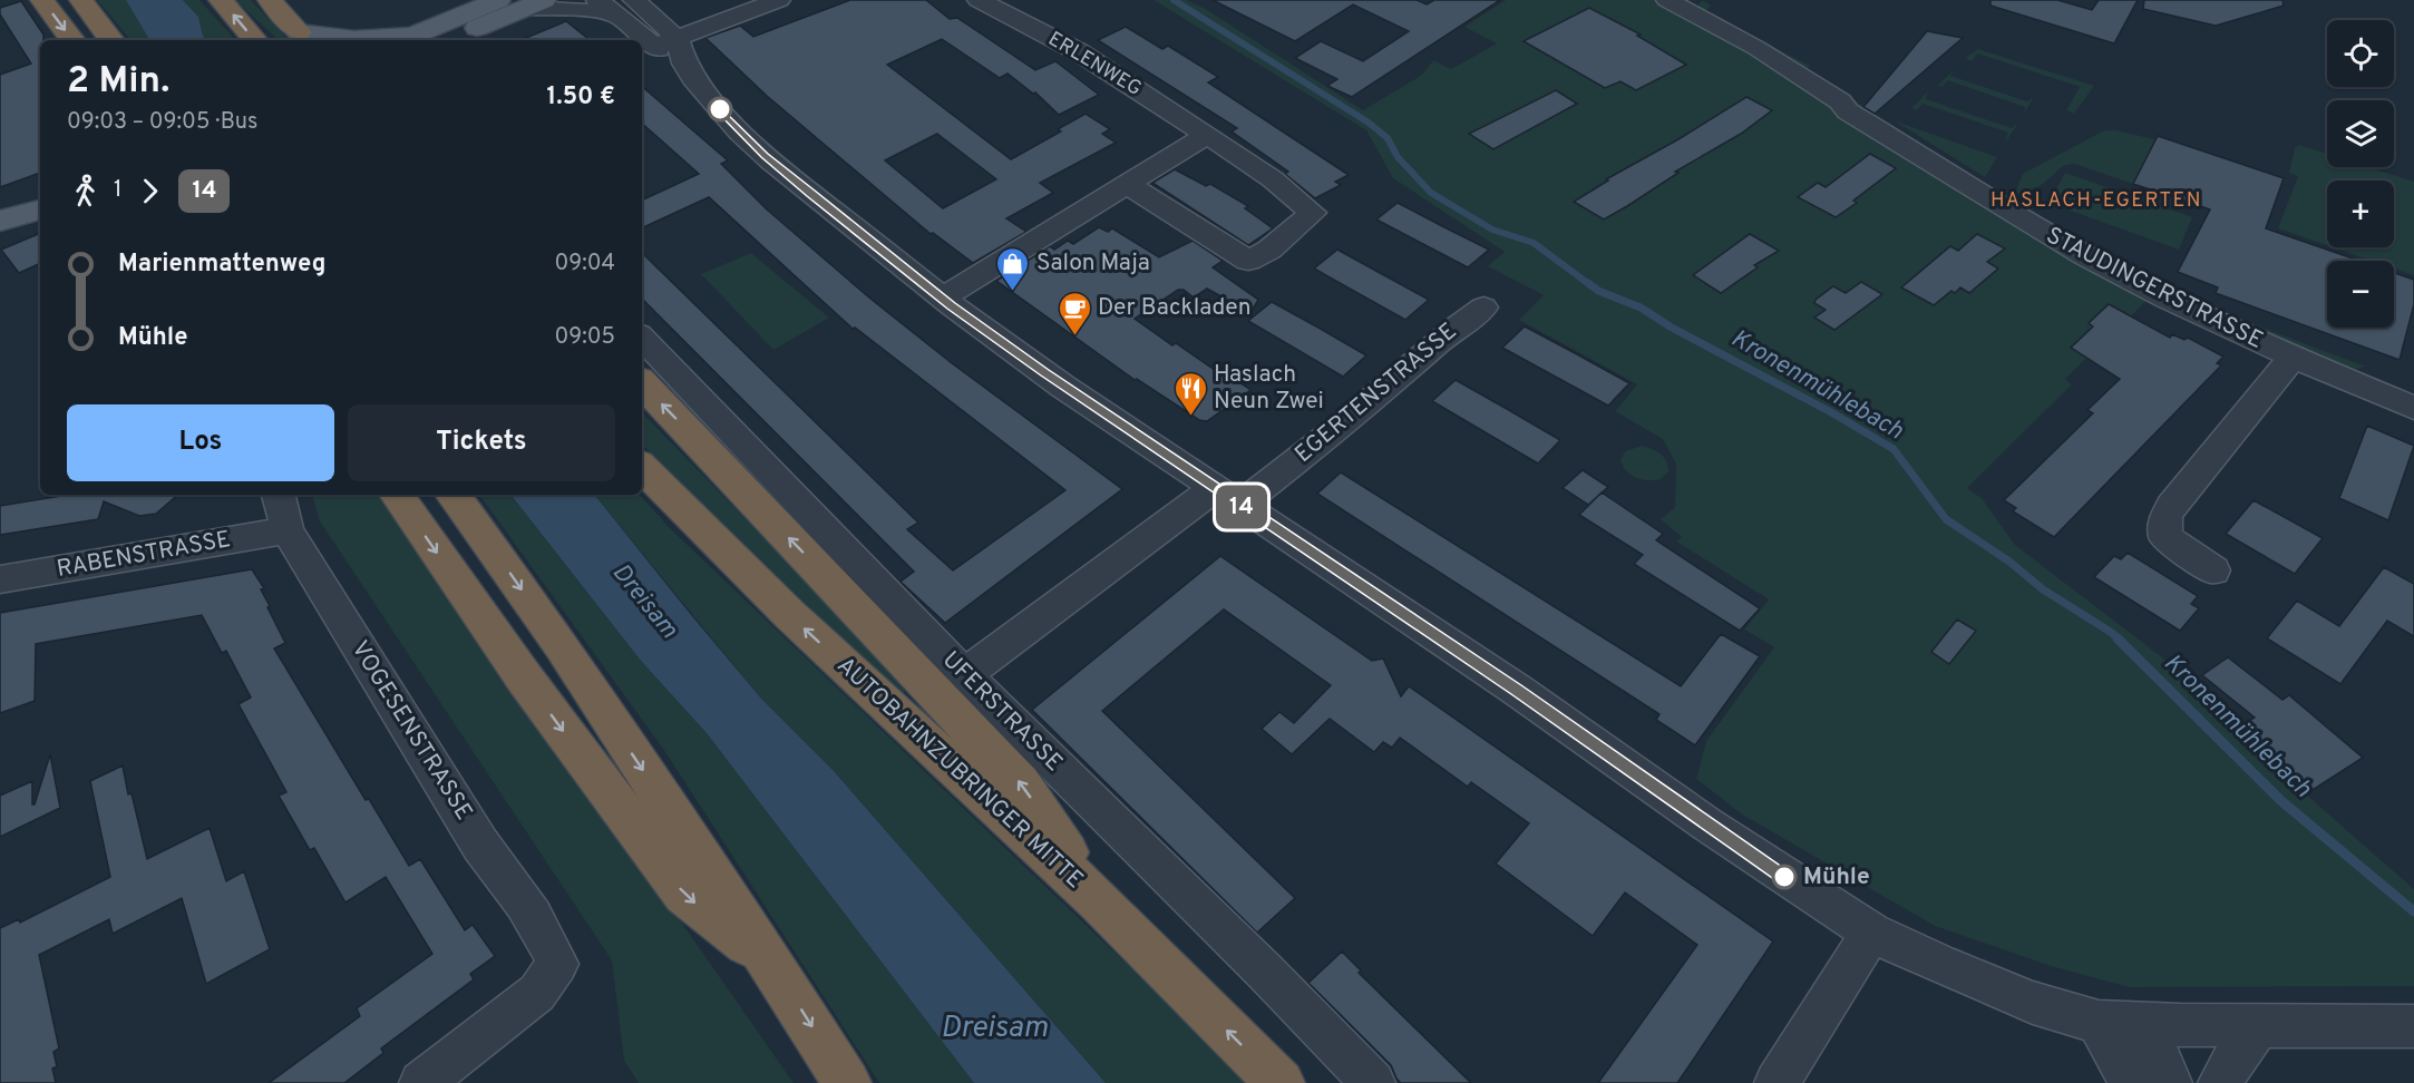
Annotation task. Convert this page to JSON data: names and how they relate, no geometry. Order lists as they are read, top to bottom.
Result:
{
  "streets": {
    "highway": ["AUTOBAHNZUBRINGER MITTE"],
    "street": [
      "ERLENWEG",
      "STAUDINGERSTRASSE",
      "EGERTENSTRASSE",
      "RABENSTRASSE",
      "UFERSTRASSE",
      "VOGESENSTRASSE"
    ]
  },
  "crossings": [
    ["EGERTENSTRASSE", "UFERSTRASSE"],
    ["RABENSTRASSE", "VOGESENSTRASSE"]
  ],
  "districts": ["HASLACH-EGERTEN"],
  "water": ["Kronenmühlebach", "Dreisam"],
  "places": {
    "shop": ["Salon Maja"],
    "cafe": ["Der Backladen"],
    "restaurant": ["Haslach Neun Zwei"],
    "other": ["Mühle"]
  },
  "lines": ["bus line 14"],
  "page": {
    "on_map": "14",
    "map_buttons": ["+", "−"],
    "heading": ["2 Min.", "09:03 – 09:05 · Bus", "1.50 €"],
    "legs": ["1", "14"],
    "list": [
      {
        "name": "Marienmattenweg",
        "value": "09:04"
      },
      {
        "name": "Mühle",
        "value": "09:05"
      }
    ],
    "buttons": ["Los", "Tickets"]
  }
}
